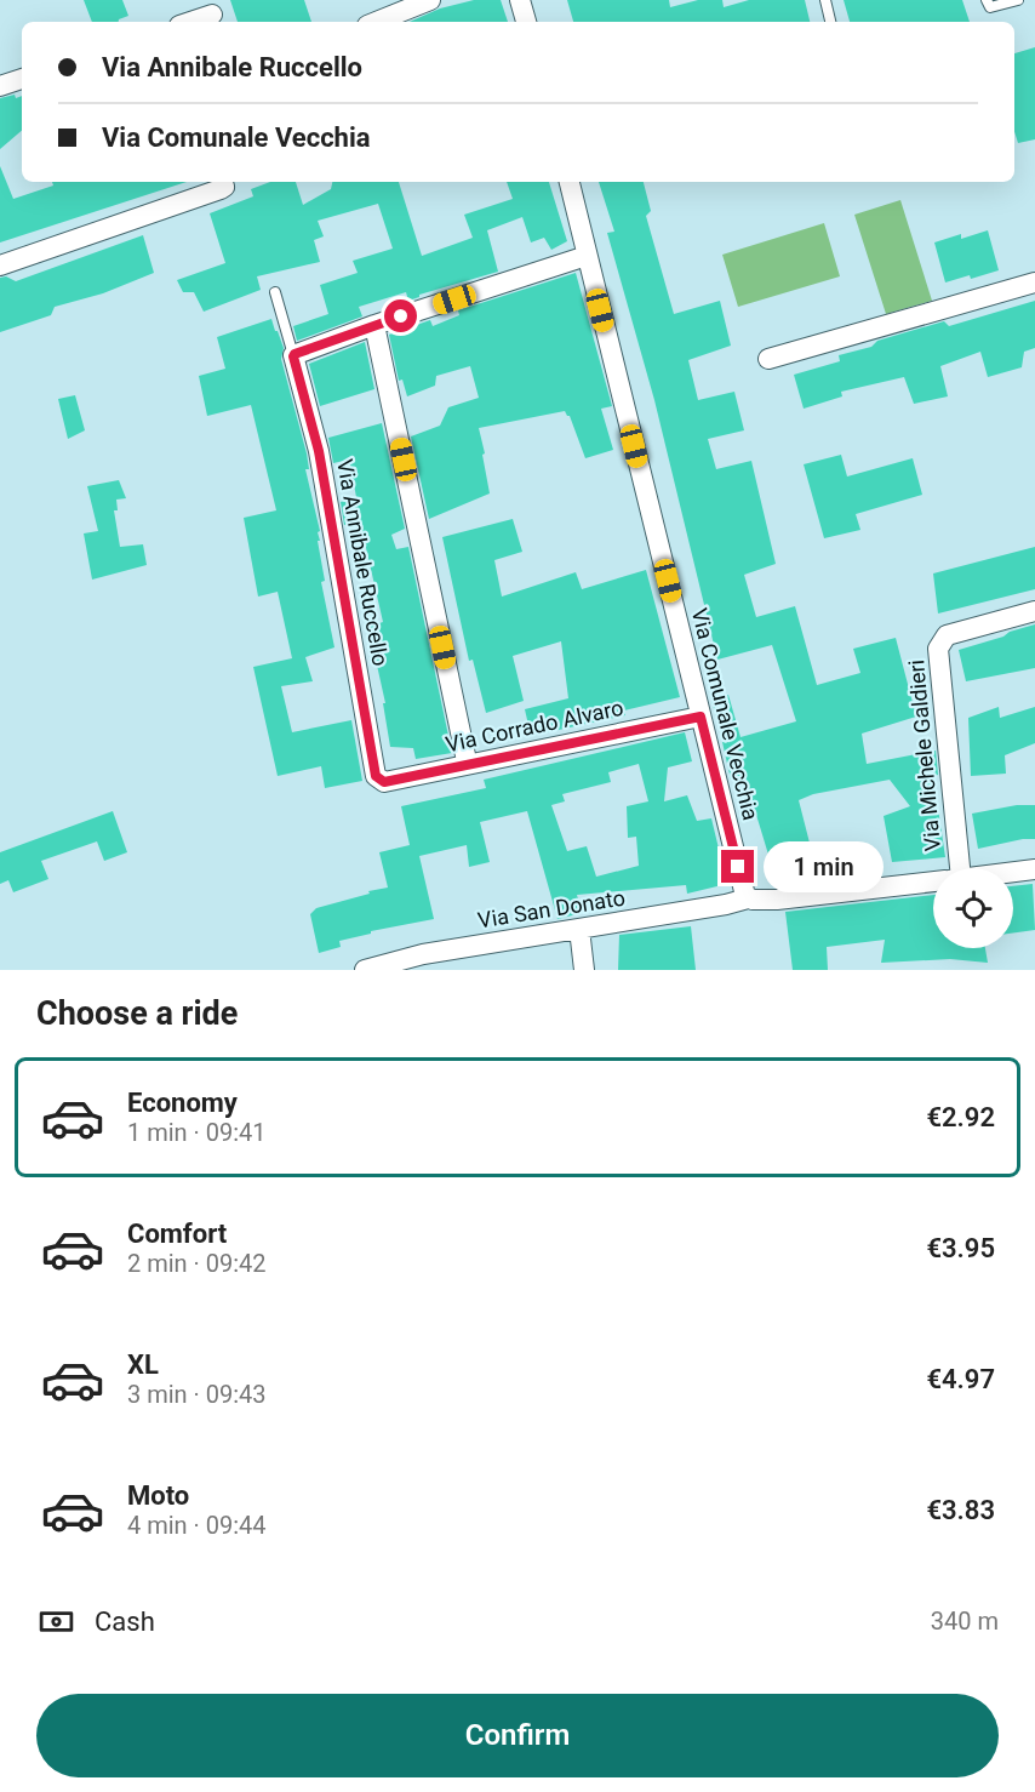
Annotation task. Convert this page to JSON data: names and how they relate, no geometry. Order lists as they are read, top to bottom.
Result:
{
  "streets": {
    "street": [
      "Via Annibale Ruccello",
      "Via Comunale Vecchia",
      "Via Corrado Alvaro",
      "Via Michele Galdieri",
      "Via San Donato"
    ]
  },
  "crossings": [
    ["Via Annibale Ruccello", "Via Corrado Alvaro"],
    ["Via Comunale Vecchia", "Via Corrado Alvaro"],
    ["Via Comunale Vecchia", "Via San Donato"]
  ],
  "page": {
    "banner": ["Via Annibale Ruccello", "Via Comunale Vecchia"],
    "bubble": "1 min",
    "heading": "Choose a ride",
    "list": [
      {
        "name": "Economy",
        "note": "1 min · 09:41",
        "value": "€2.92"
      },
      {
        "name": "Comfort",
        "note": "2 min · 09:42",
        "value": "€3.95"
      },
      {
        "name": "XL",
        "note": "3 min · 09:43",
        "value": "€4.97"
      },
      {
        "name": "Moto",
        "note": "4 min · 09:44",
        "value": "€3.83"
      }
    ],
    "pay": ["Cash", "340 m"],
    "buttons": "Confirm"
  }
}
